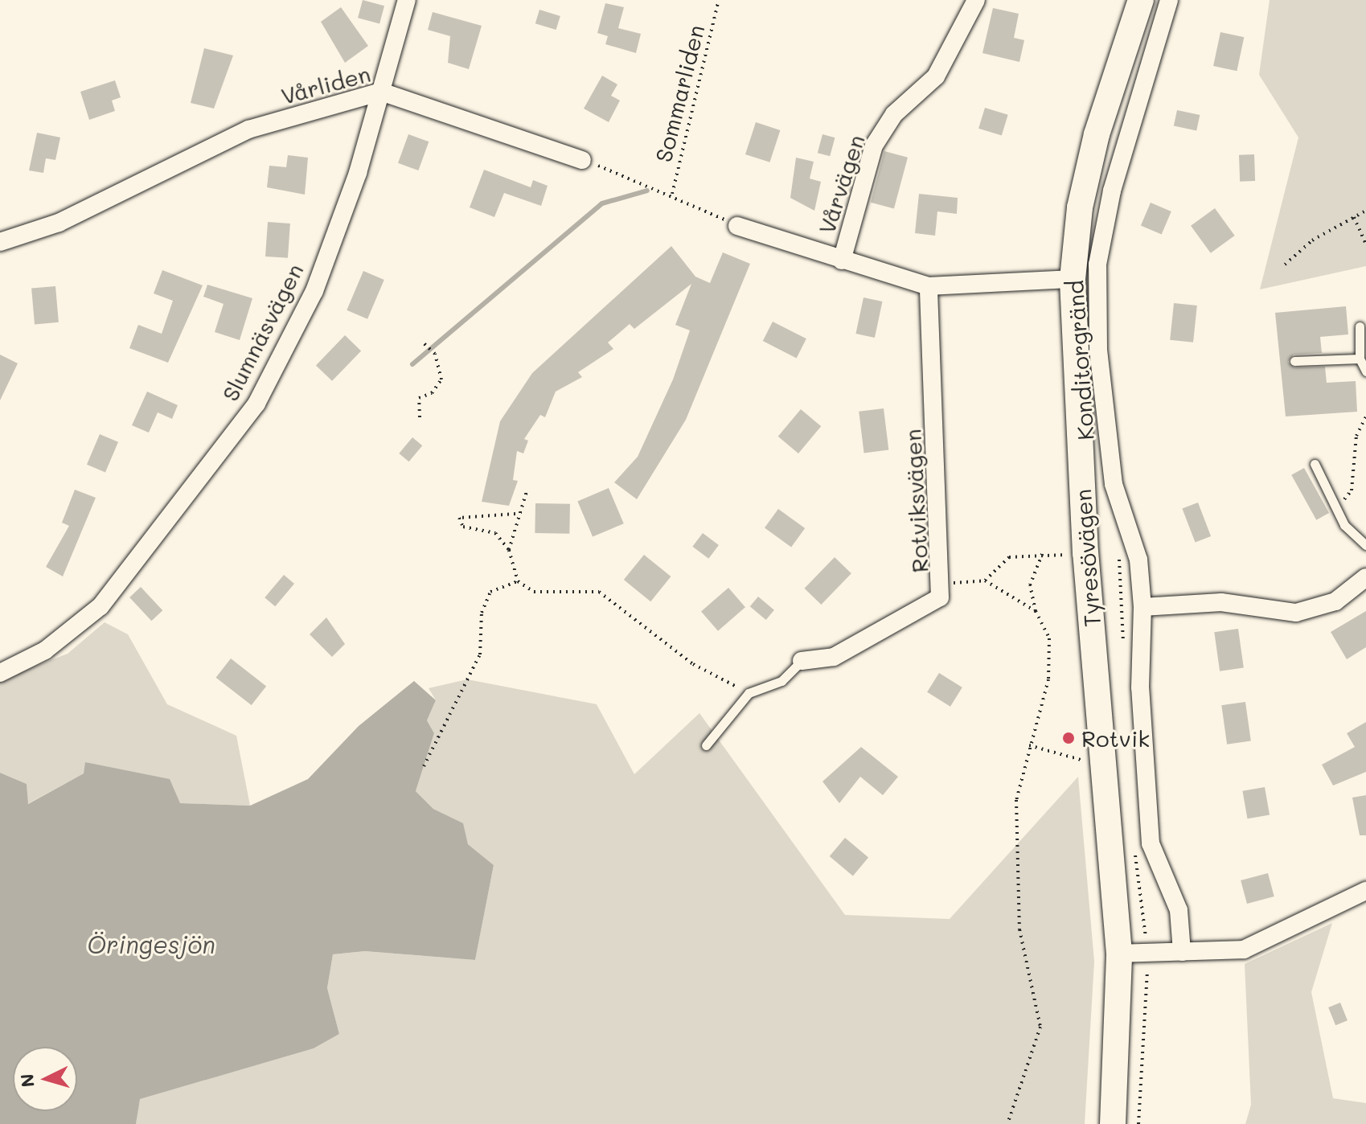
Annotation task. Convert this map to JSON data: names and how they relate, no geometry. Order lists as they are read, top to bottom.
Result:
{
  "streets": {
    "main road": ["Tyresövägen"],
    "street": [
      "Vårliden",
      "Vårvägen",
      "Slumnäsvägen",
      "Konditorgränd",
      "Rotviksvägen"
    ],
    "path": ["Sommarliden"]
  },
  "crossings": [
    ["Vårliden", "Slumnäsvägen"],
    ["Vårvägen", "Rotviksvägen"],
    ["Vårvägen", "Tyresövägen"]
  ],
  "water": ["Öringesjön"],
  "places": ["Rotvik"],
  "north": "left"
}
